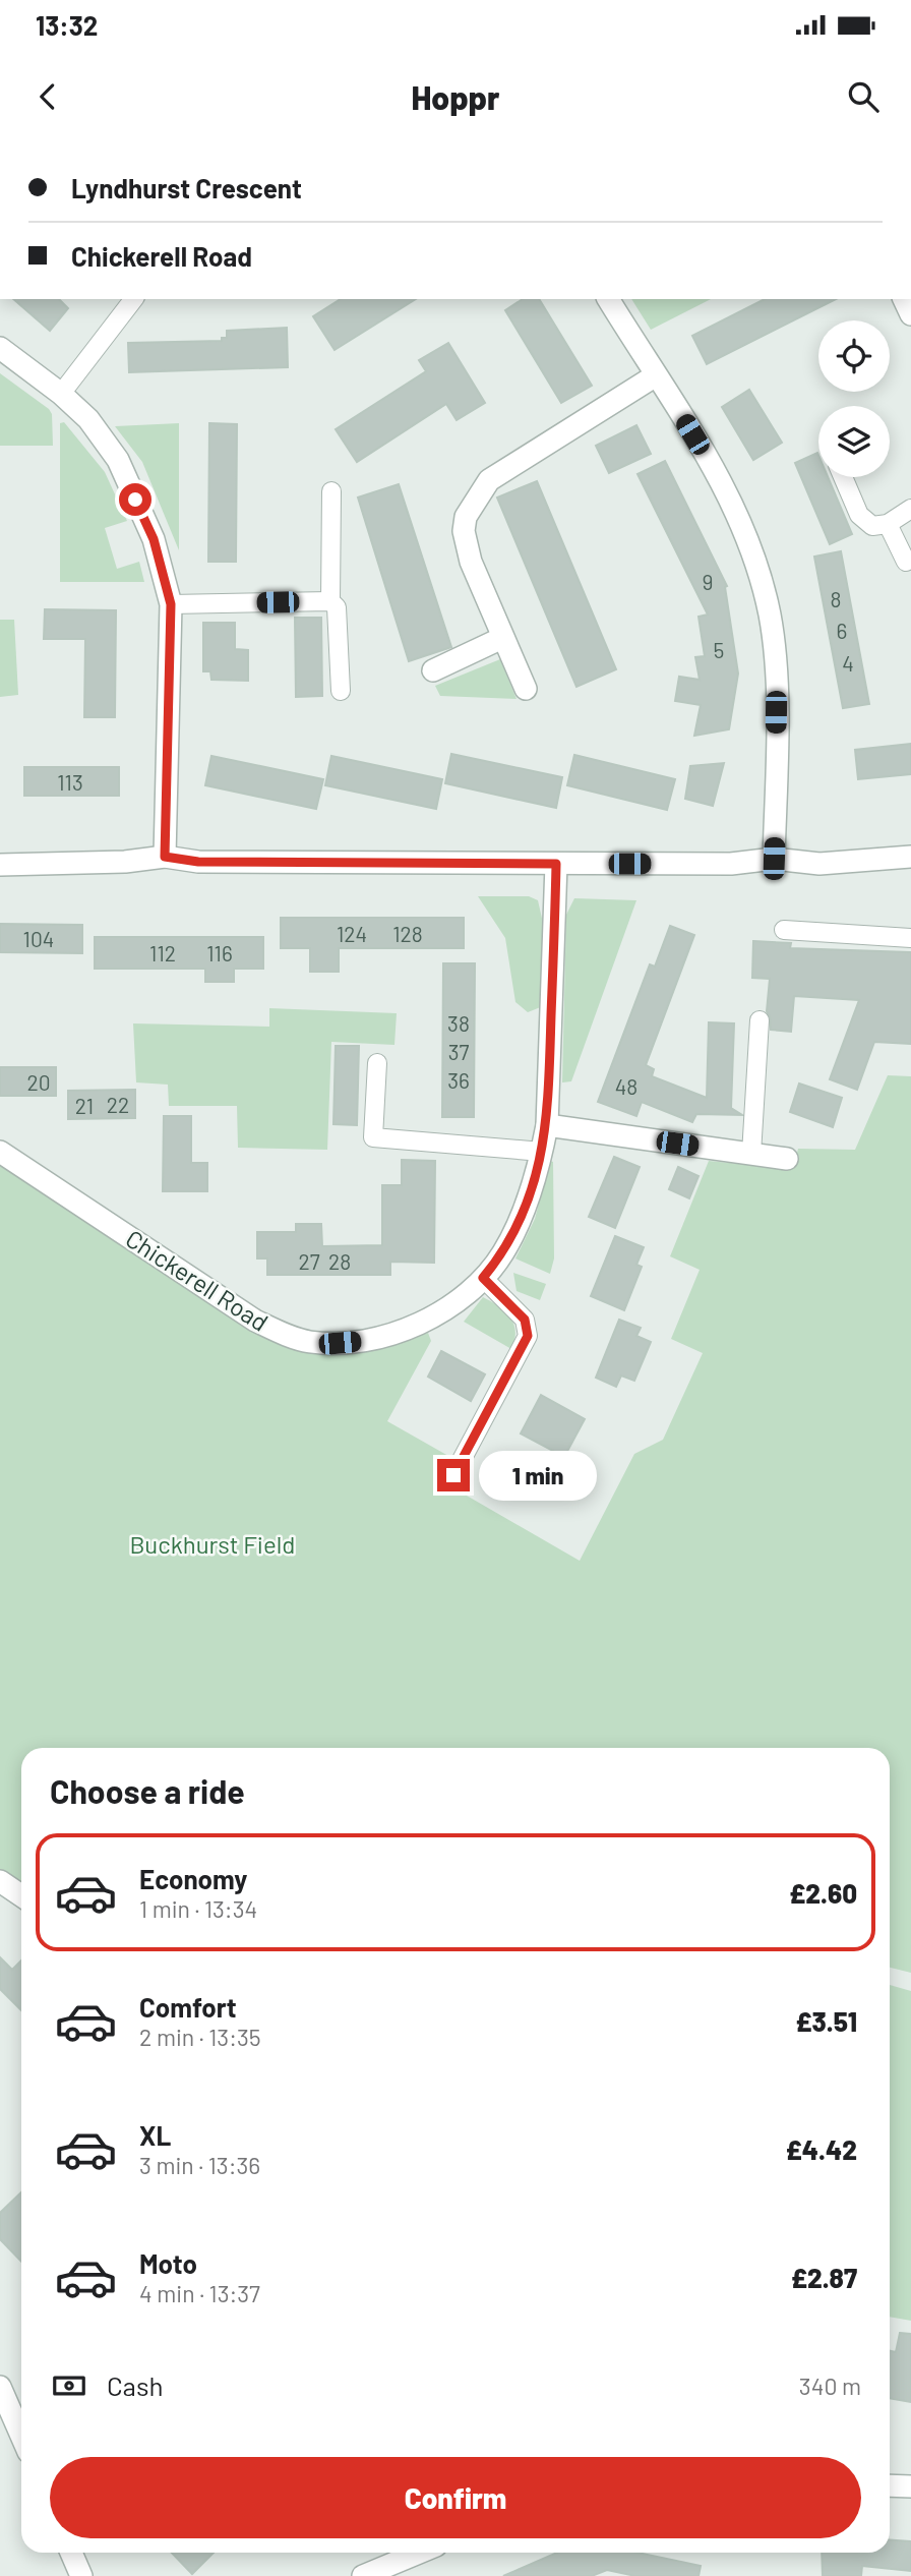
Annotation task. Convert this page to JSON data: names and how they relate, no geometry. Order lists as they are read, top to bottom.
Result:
{
  "streets": {
    "street": ["Chickerell Road"]
  },
  "parks": ["Buckhurst Field"],
  "house_numbers": [
    "9",
    "8",
    "6",
    "5",
    "4",
    "113",
    "124",
    "128",
    "104",
    "112",
    "116",
    "38",
    "37",
    "36",
    "20",
    "48",
    "22",
    "21",
    "27",
    "28"
  ],
  "page": {
    "status": "13:32",
    "header": "Hoppr",
    "banner": ["Lyndhurst Crescent", "Chickerell Road"],
    "bubble": "1 min",
    "heading": "Choose a ride",
    "list": [
      {
        "name": "Economy",
        "note": "1 min · 13:34",
        "value": "£2.60"
      },
      {
        "name": "Comfort",
        "note": "2 min · 13:35",
        "value": "£3.51"
      },
      {
        "name": "XL",
        "note": "3 min · 13:36",
        "value": "£4.42"
      },
      {
        "name": "Moto",
        "note": "4 min · 13:37",
        "value": "£2.87"
      }
    ],
    "pay": ["Cash", "340 m"],
    "buttons": "Confirm"
  }
}
